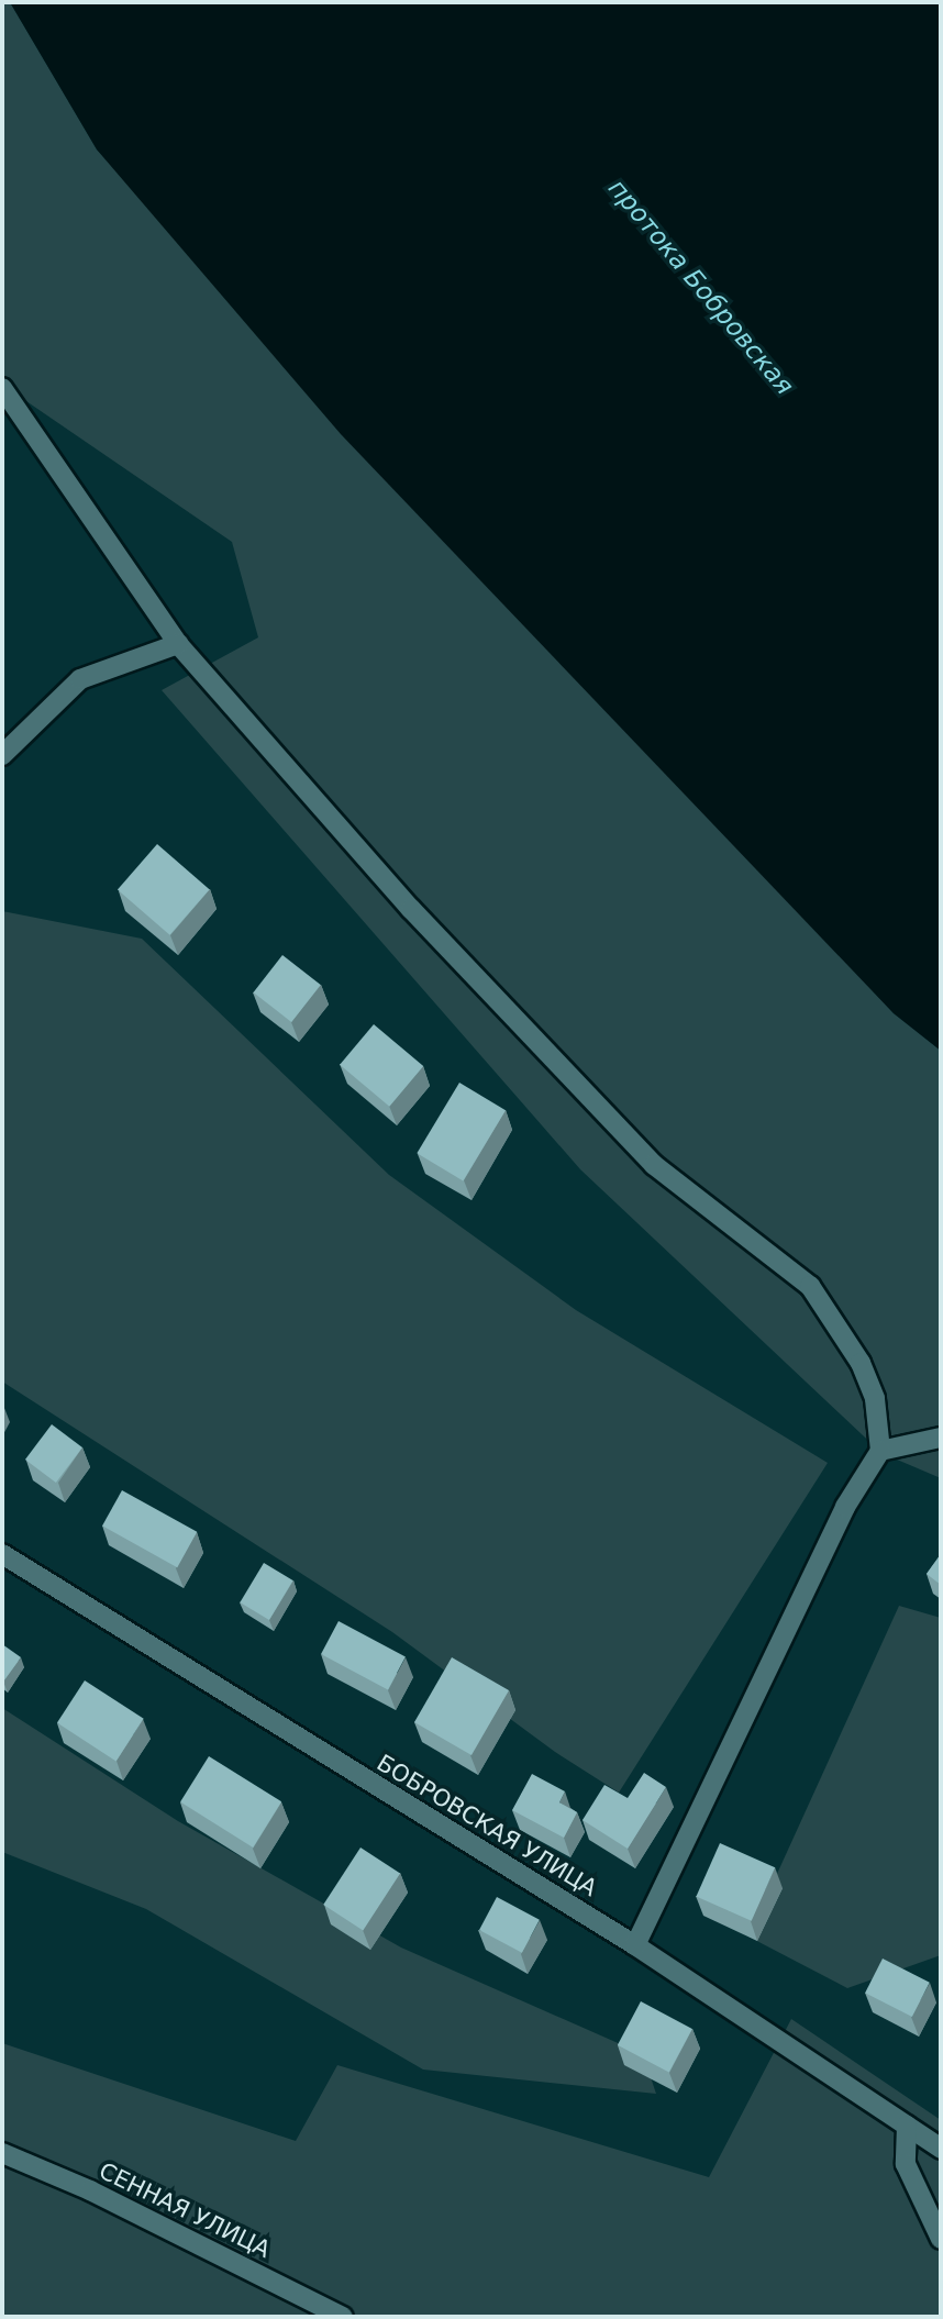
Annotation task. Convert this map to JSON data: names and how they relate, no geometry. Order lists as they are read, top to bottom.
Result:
{
  "streets": {
    "street": ["БОБРОВСКАЯ УЛИЦА", "СЕННАЯ УЛИЦА"]
  },
  "water": ["протока Бобровская"]
}
